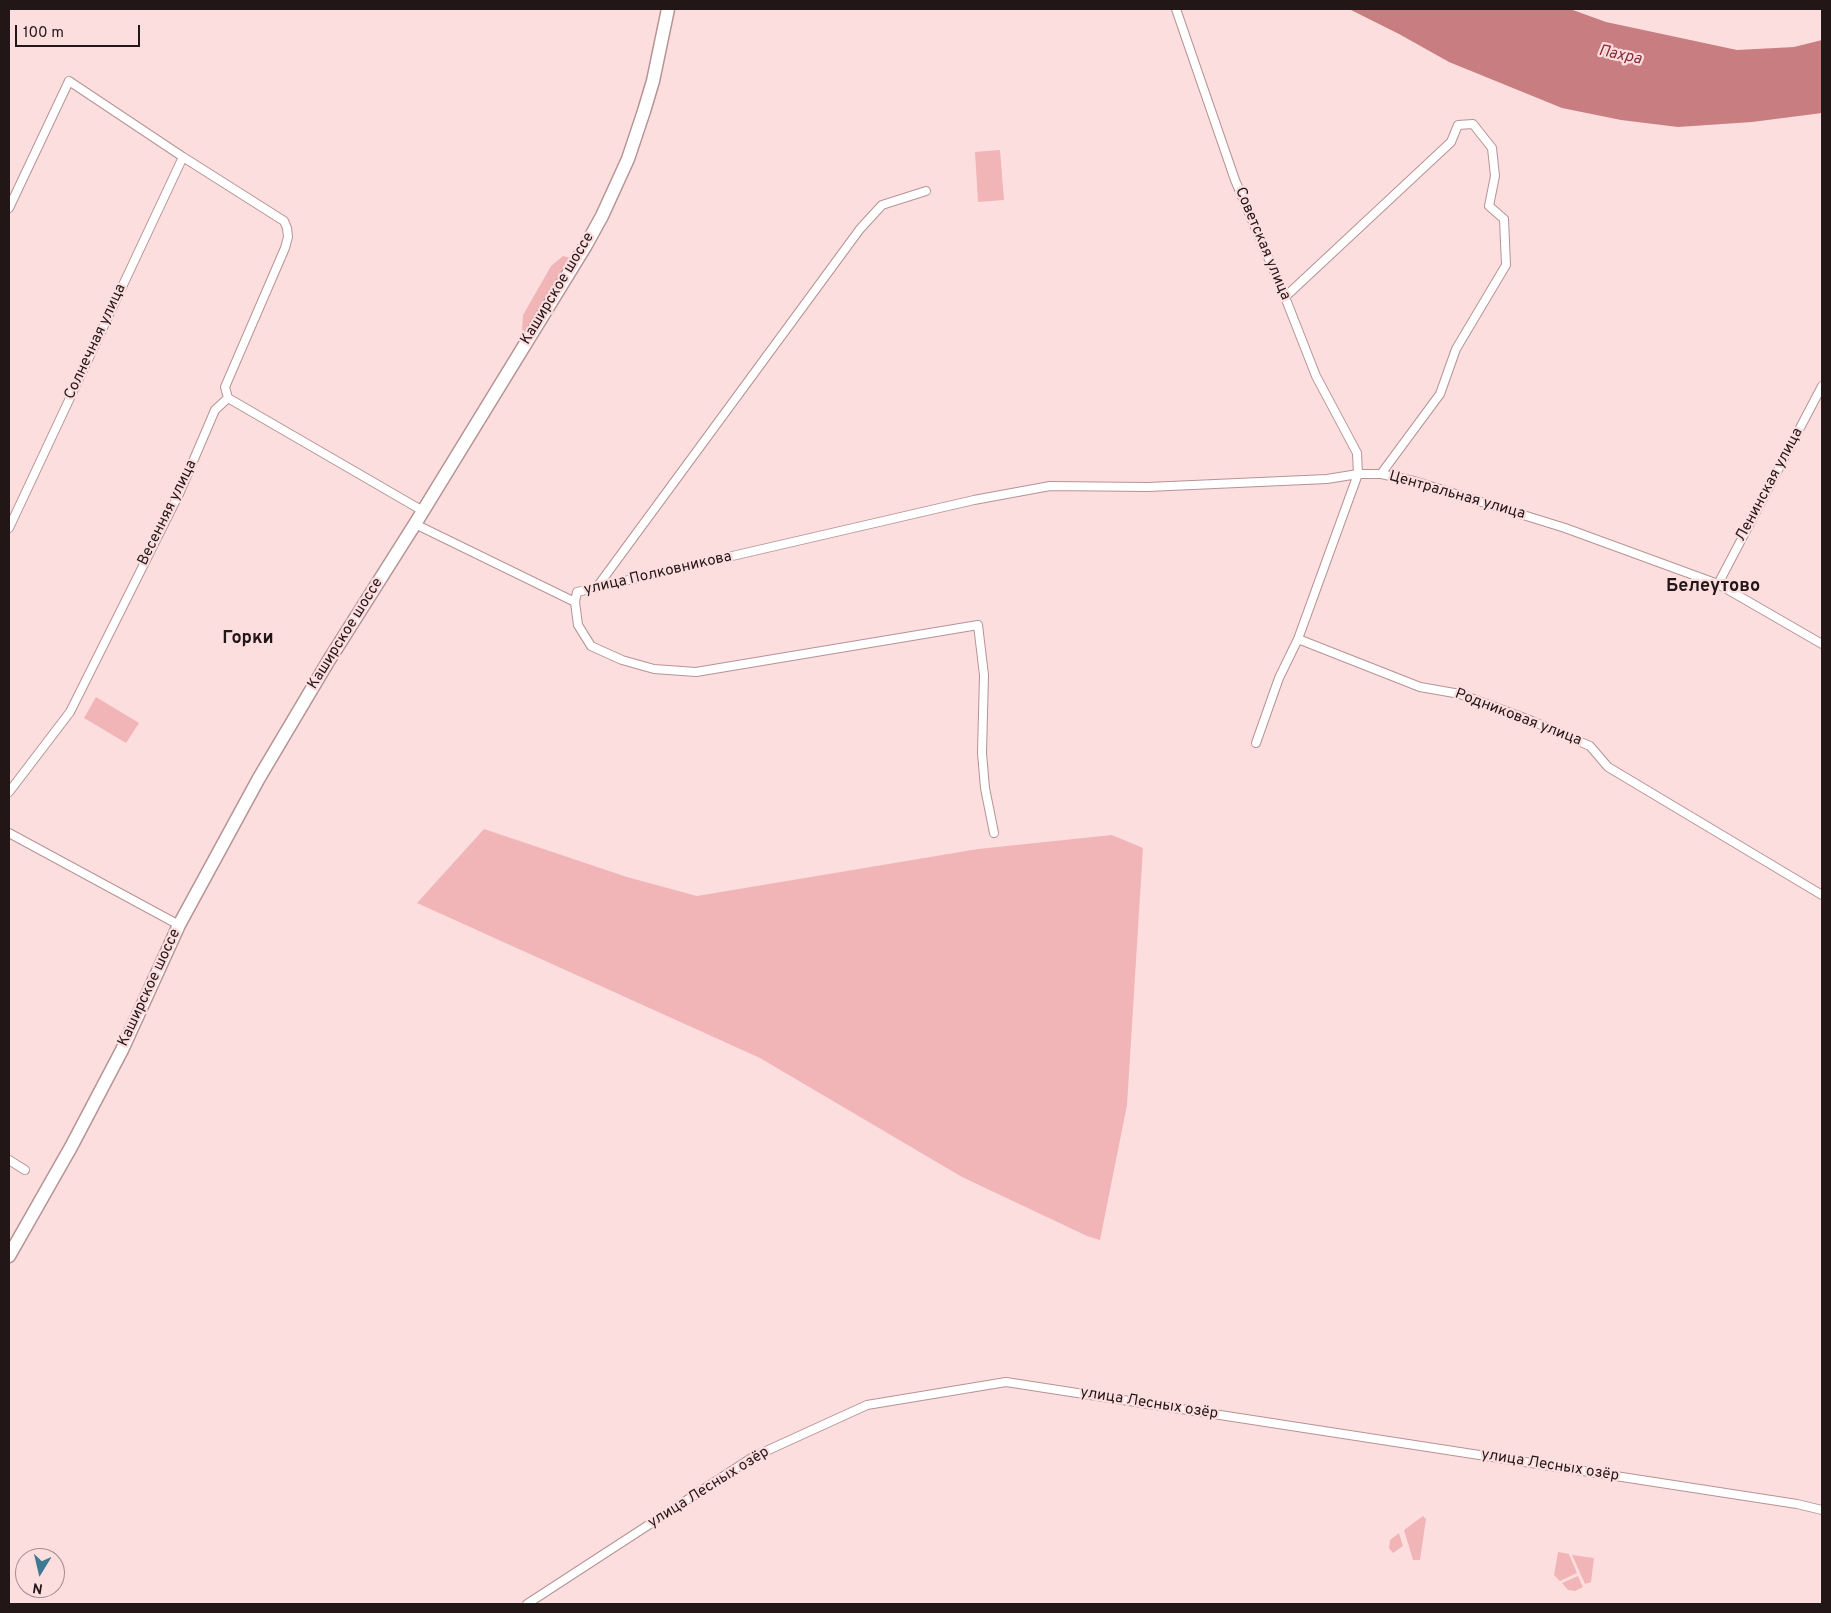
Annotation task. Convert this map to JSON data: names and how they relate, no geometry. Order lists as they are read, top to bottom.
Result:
{
  "streets": {
    "main road": ["Каширское шоссе"],
    "street": [
      "Советская улица",
      "Солнечная улица",
      "Ленинская улица",
      "Центральная улица",
      "Весенняя улица",
      "улица Полковникова",
      "Родниковая улица",
      "улица Лесных озёр"
    ]
  },
  "crossings": [
    ["Советская улица", "Центральная улица"],
    ["Ленинская улица", "Центральная улица"],
    ["Центральная улица", "улица Полковникова"]
  ],
  "districts": ["Белеутово", "Горки"],
  "water": ["Пахра"],
  "scale_bar": "100 m",
  "north": "bottom"
}
